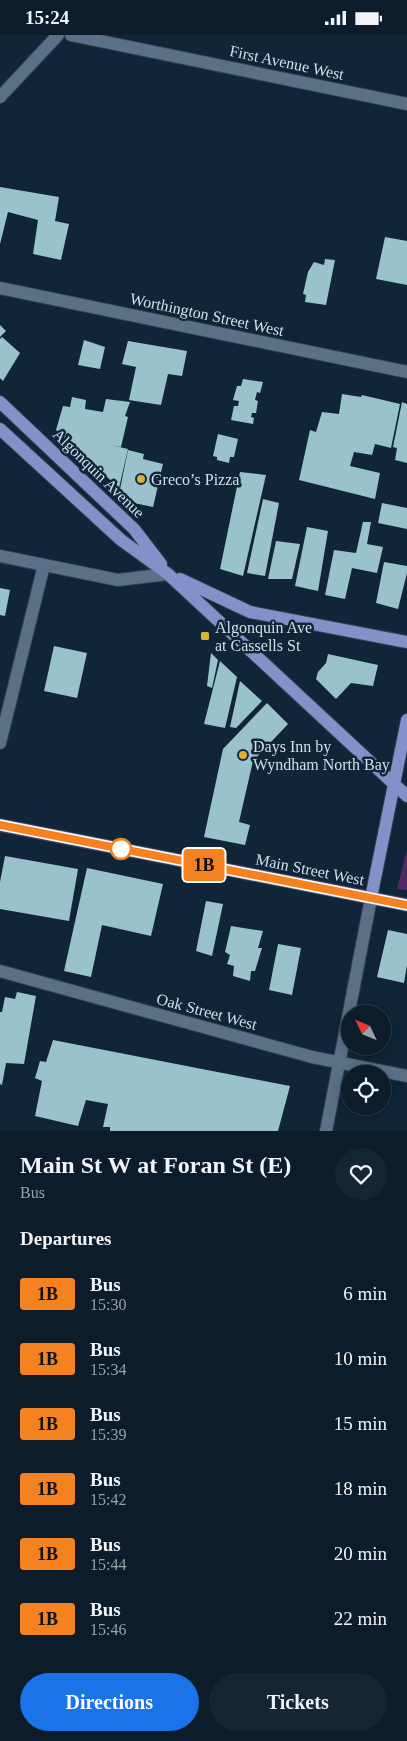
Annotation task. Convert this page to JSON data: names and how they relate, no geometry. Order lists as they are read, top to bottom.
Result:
{
  "streets": {
    "main road": ["Algonquin Avenue", "Main Street West"],
    "street": ["First Avenue West", "Worthington Street West", "Oak Street West"]
  },
  "places": {
    "other": ["Greco’s Pizza", "Days Inn by Wyndham North Bay"],
    "transit": ["Algonquin Ave at Cassells St"]
  },
  "lines": ["bus line 1B"],
  "north": "top left",
  "page": {
    "status": "15:24",
    "on_map": "1B",
    "heading": [
      ["Main St W at Foran St (E)", "Bus"],
      "Departures"
    ],
    "list": [
      {
        "mark": "1B",
        "name": "Bus",
        "note": "15:30",
        "value": "6 min"
      },
      {
        "mark": "1B",
        "name": "Bus",
        "note": "15:34",
        "value": "10 min"
      },
      {
        "mark": "1B",
        "name": "Bus",
        "note": "15:39",
        "value": "15 min"
      },
      {
        "mark": "1B",
        "name": "Bus",
        "note": "15:42",
        "value": "18 min"
      },
      {
        "mark": "1B",
        "name": "Bus",
        "note": "15:44",
        "value": "20 min"
      },
      {
        "mark": "1B",
        "name": "Bus",
        "note": "15:46",
        "value": "22 min"
      }
    ],
    "buttons": ["Directions", "Tickets"]
  }
}
